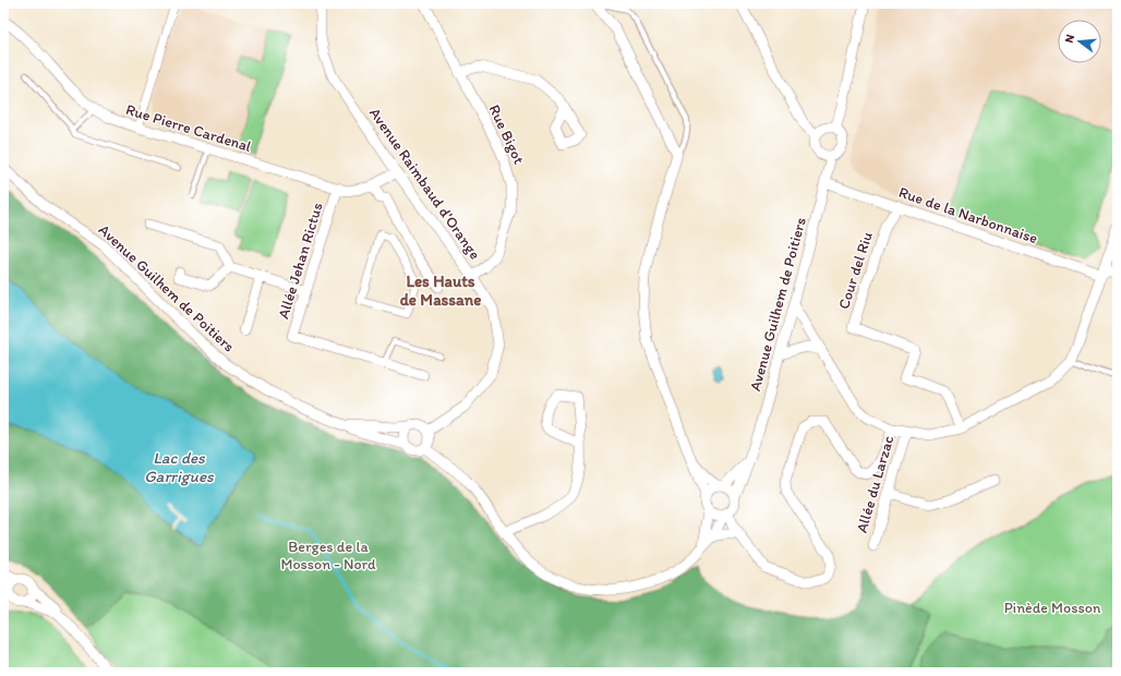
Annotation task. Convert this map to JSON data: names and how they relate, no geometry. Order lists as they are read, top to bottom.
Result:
{
  "streets": {
    "street": [
      "Rue Pierre Cardenal",
      "Rue Bigot",
      "Avenue Raimbaud d'Orange",
      "Rue de la Narbonnaise",
      "Allée Jehan Rictus",
      "Cour del Riu",
      "Avenue Guilhem de Poitiers",
      "Allée du Larzac"
    ]
  },
  "crossings": [
    ["Rue Pierre Cardenal", "Avenue Raimbaud d'Orange"],
    ["Rue Pierre Cardenal", "Allée Jehan Rictus"],
    ["Rue Bigot", "Avenue Raimbaud d'Orange"],
    ["Avenue Raimbaud d'Orange", "Avenue Guilhem de Poitiers"],
    ["Rue de la Narbonnaise", "Cour del Riu"],
    ["Rue de la Narbonnaise", "Avenue Guilhem de Poitiers"]
  ],
  "districts": ["Les Hauts de Massane"],
  "water": ["Lac des Garrigues"],
  "parks": ["Berges de la Mosson - Nord", "Pinède Mosson"],
  "north": "left"
}
